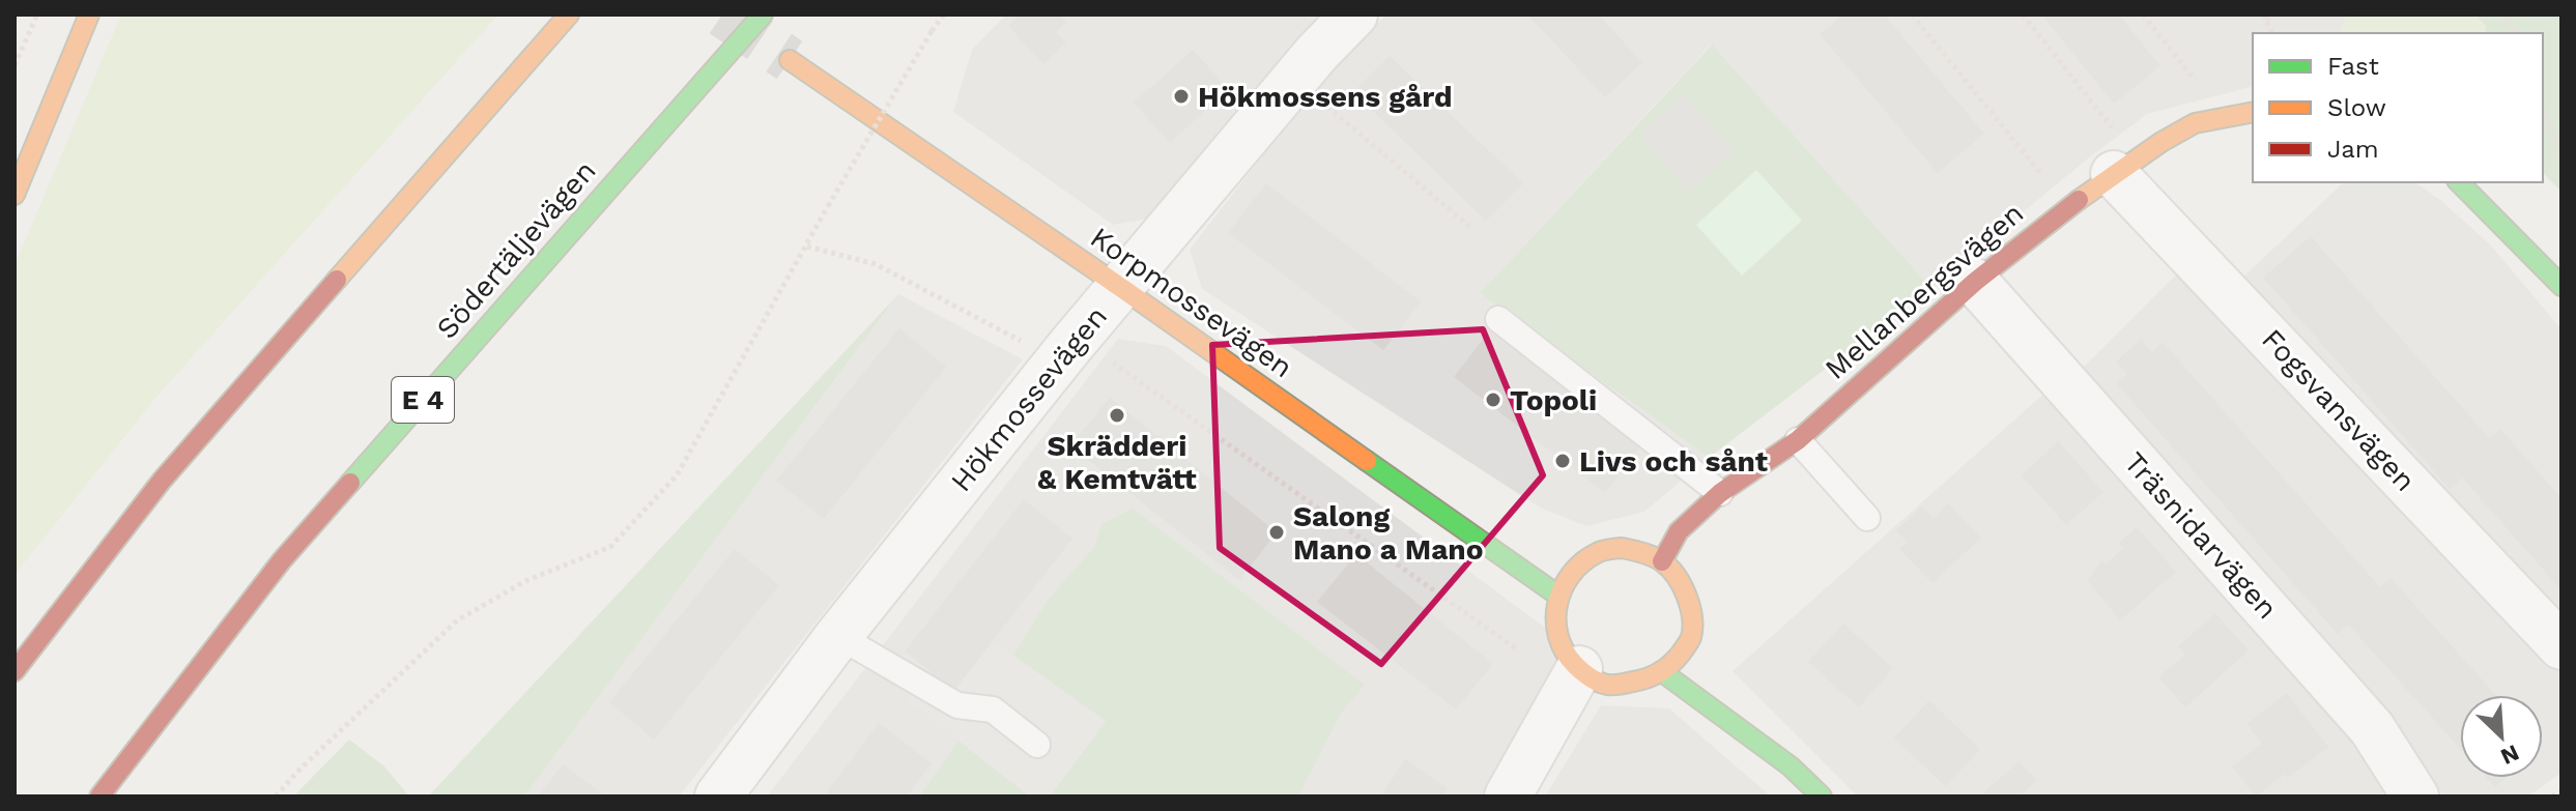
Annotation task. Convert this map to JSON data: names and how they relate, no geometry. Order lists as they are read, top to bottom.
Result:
{
  "streets": {
    "main road": [
      "Södertäljevägen",
      "Mellanbergsvägen",
      "Korpmossevägen",
      "E 4"
    ],
    "street": ["Hökmossevägen", "Fogsvansvägen", "Träsnidarvägen"]
  },
  "crossings": [
    ["Mellanbergsvägen", "Korpmossevägen"],
    ["Mellanbergsvägen", "Fogsvansvägen"],
    ["Mellanbergsvägen", "Träsnidarvägen"],
    ["Korpmossevägen", "Hökmossevägen"]
  ],
  "places": [
    "Hökmossens gård",
    "Topoli",
    "Skrädderi & Kemtvätt",
    "Livs och sånt",
    "Salong Mano a Mano"
  ],
  "legend": ["Fast", "Slow", "Jam"],
  "north": "bottom right"
}
